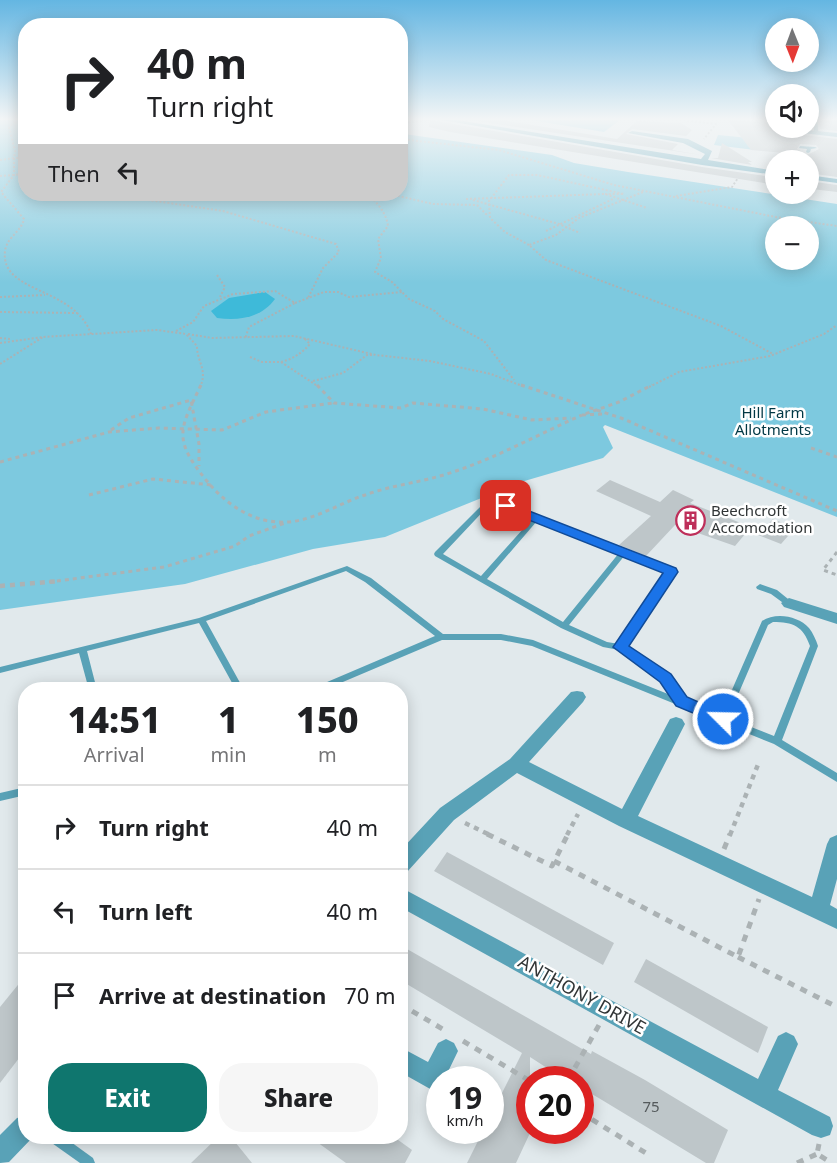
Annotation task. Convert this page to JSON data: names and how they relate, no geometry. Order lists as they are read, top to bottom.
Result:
{
  "streets": {
    "street": ["ANTHONY DRIVE"]
  },
  "parks": ["Hill Farm Allotments"],
  "places": {
    "building": ["Beechcroft Accomodation"]
  },
  "house_numbers": ["75"],
  "north": "bottom",
  "page": {
    "map_buttons": ["+", "−"],
    "turn": ["40 m", "Turn right"],
    "then": "Then",
    "eta": [
      "14:51",
      "Arrival",
      "1",
      "min",
      "150",
      "m"
    ],
    "list": [
      {
        "name": "Turn right",
        "value": "40 m"
      },
      {
        "name": "Turn left",
        "value": "40 m"
      },
      {
        "name": "Arrive at destination",
        "value": "70 m"
      }
    ],
    "buttons": ["Exit", "Share"],
    "speed": "19 km/h",
    "limit": "20"
  }
}
